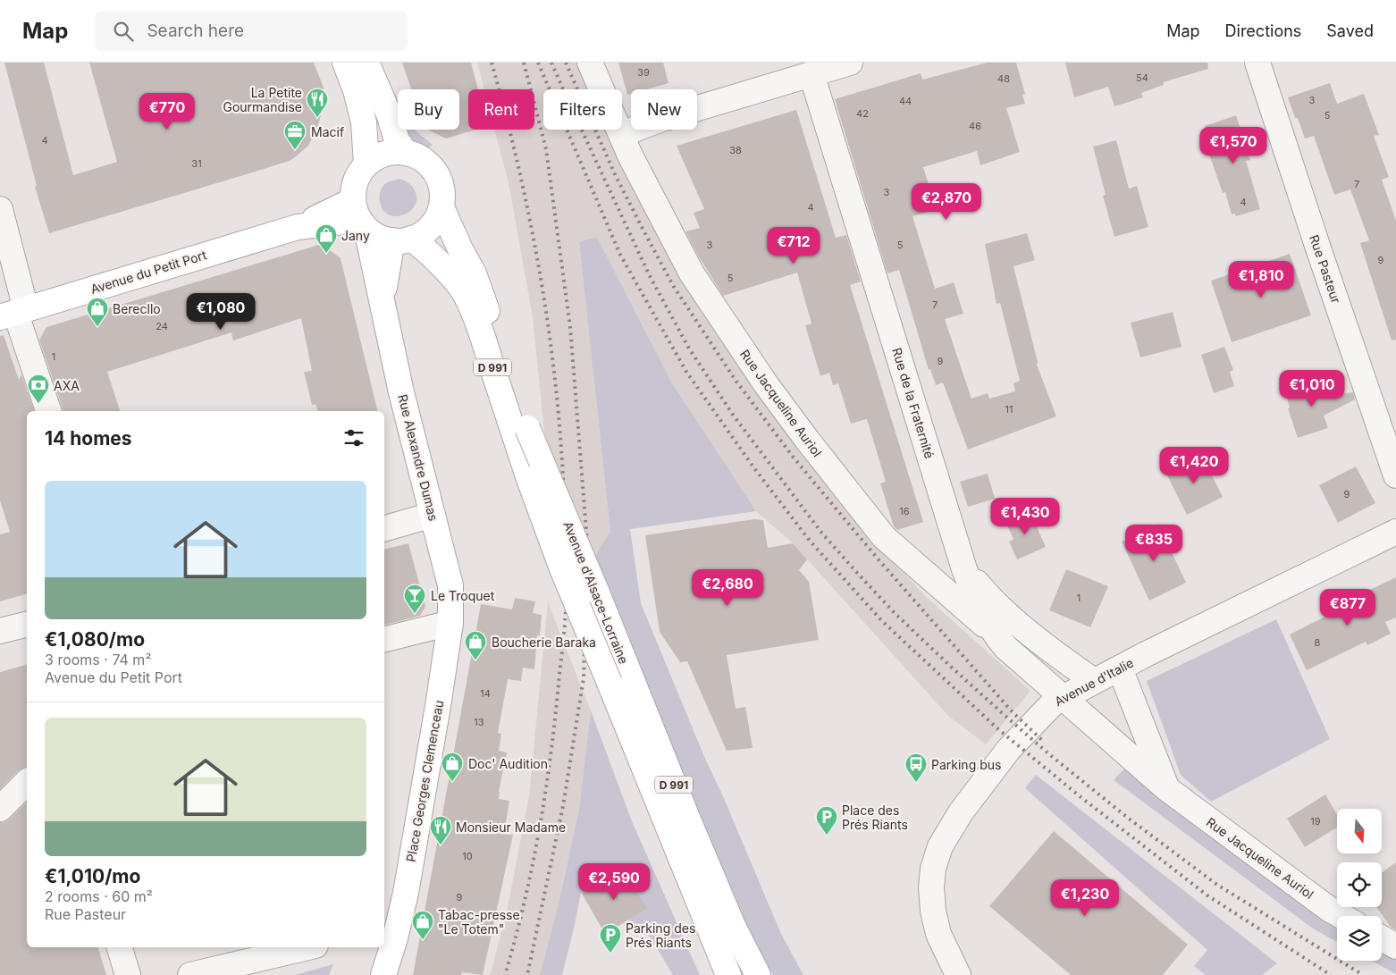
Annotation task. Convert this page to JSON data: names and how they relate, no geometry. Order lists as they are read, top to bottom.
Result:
{
  "streets": {
    "main road": [
      "Avenue du Petit Port",
      "D 991",
      "Rue Alexandre Dumas",
      "Avenue d'Alsace-Lorraine",
      "Place Georges Clemenceau"
    ],
    "street": [
      "Rue Pasteur",
      "Rue Jacqueline Auriol",
      "Rue de la Fraternité",
      "Avenue d'Italie"
    ]
  },
  "crossings": [
    ["Avenue du Petit Port", "Rue Alexandre Dumas"],
    ["Avenue du Petit Port", "Avenue d'Alsace-Lorraine"],
    ["Rue Jacqueline Auriol", "Rue de la Fraternité"],
    ["Rue Jacqueline Auriol", "Avenue d'Italie"],
    ["Rue de la Fraternité", "Avenue d'Italie"],
    ["Rue Alexandre Dumas", "Avenue d'Alsace-Lorraine"],
    ["Rue Alexandre Dumas", "Place Georges Clemenceau"]
  ],
  "places": {
    "restaurant": ["La Petite Gourmandise", "Monsieur Madame"],
    "office": ["Macif"],
    "shop": [
      "Jany",
      "Berecllo",
      "Boucherie Baraka",
      "Doc' Audition",
      "Tabac-presse \"Le Totem\""
    ],
    "bank": ["AXA"],
    "bar": ["Le Troquet"],
    "bus stop": ["Parking bus"],
    "parking": ["Place des Prés Riants", "Parking des Prés Riants"]
  },
  "house_numbers": [
    "39",
    "54",
    "48",
    "3",
    "44",
    "42",
    "5",
    "46",
    "4",
    "38",
    "31",
    "7",
    "3",
    "4",
    "4",
    "3",
    "5",
    "9",
    "5",
    "7",
    "24",
    "1",
    "9",
    "11",
    "9",
    "16",
    "1",
    "8",
    "14",
    "13",
    "19",
    "10",
    "9"
  ],
  "north": "bottom",
  "page": {
    "header": "Map",
    "search": "Search here",
    "nav": ["Map", "Directions", "Saved"],
    "chip": [
      "Buy",
      "Rent",
      "Filters",
      "New"
    ],
    "price": [
      "€770",
      "€1,570",
      "€2,870",
      "€712",
      "€1,810",
      "€1,080",
      "€1,010",
      "€1,420",
      "€1,430",
      "€835",
      "€2,680",
      "€877",
      "€2,590",
      "€1,230"
    ],
    "heading": "14 homes",
    "list": [
      {
        "name": "€1,080/mo",
        "note": "3 rooms · 74 m² · Avenue du Petit Port"
      },
      {
        "name": "€1,010/mo",
        "note": "2 rooms · 60 m² · Rue Pasteur"
      }
    ]
  }
}
